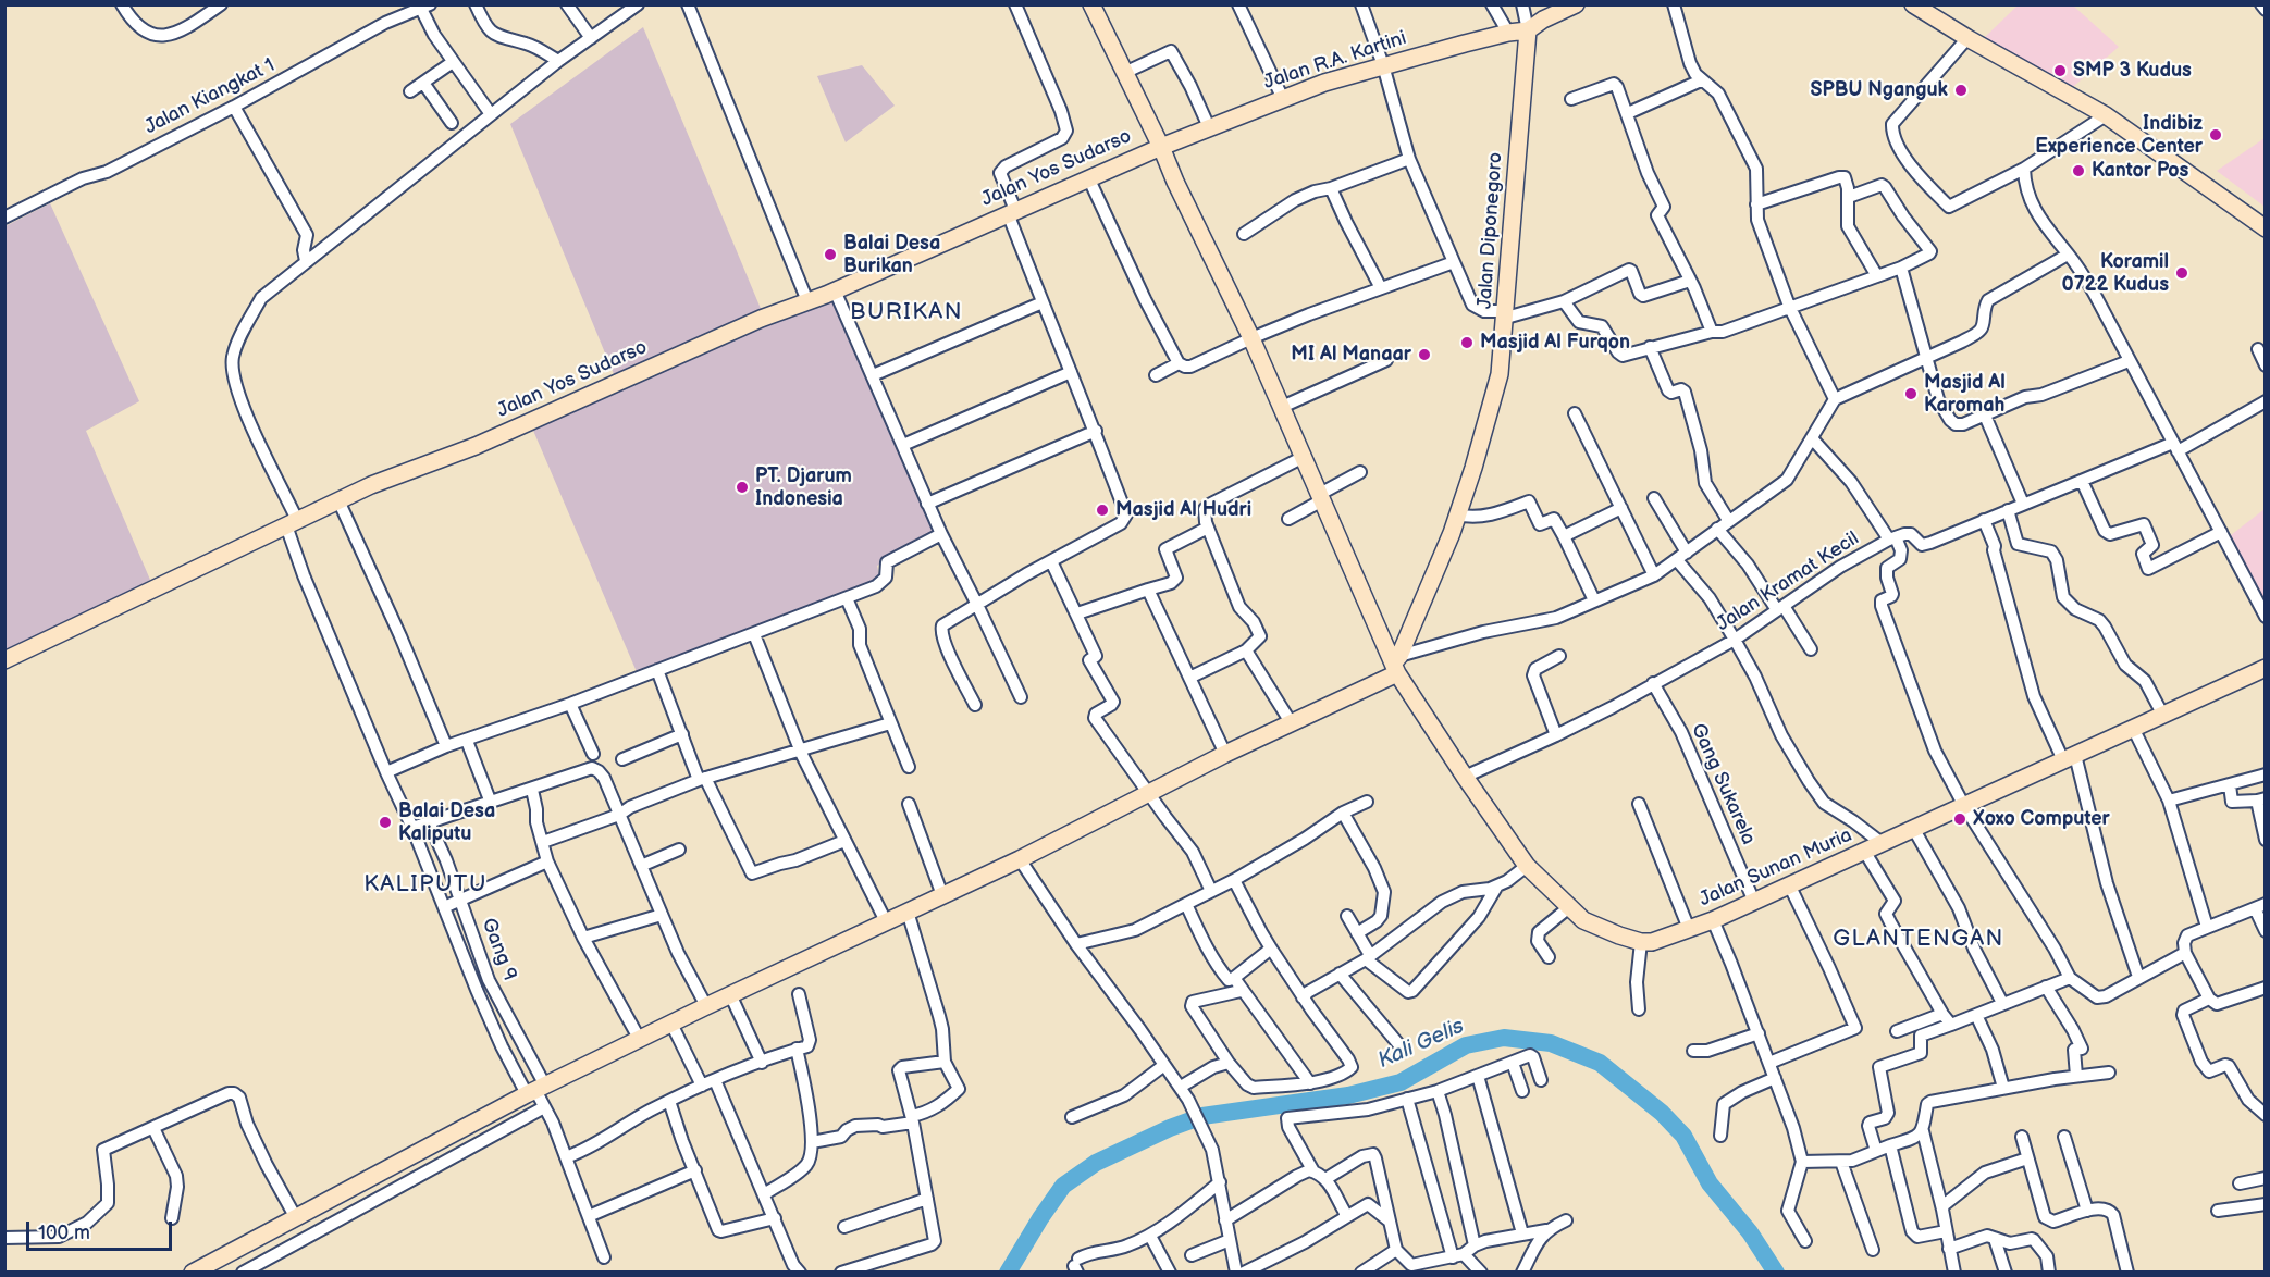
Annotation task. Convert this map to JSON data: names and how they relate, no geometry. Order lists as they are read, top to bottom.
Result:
{
  "streets": {
    "main road": [
      "Jalan R.A. Kartini",
      "Jalan Yos Sudarso",
      "Jalan Diponegoro",
      "Jalan Sunan Muria"
    ],
    "street": [
      "Jalan Kiangkat 1",
      "Jalan Kramat Kecil",
      "Gang Sukarela",
      "Gang 9"
    ]
  },
  "crossings": [
    ["Jalan R.A. Kartini", "Jalan Yos Sudarso"],
    ["Jalan R.A. Kartini", "Jalan Diponegoro"],
    ["Jalan Kramat Kecil", "Gang Sukarela"],
    ["Gang Sukarela", "Jalan Sunan Muria"]
  ],
  "districts": ["BURIKAN", "KALIPUTU", "GLANTENGAN"],
  "water": ["Kali Gelis"],
  "places": [
    "SMP 3 Kudus",
    "SPBU Nganguk",
    "Indibiz Experience Center",
    "Kantor Pos",
    "Balai Desa Burikan",
    "Koramil 0722 Kudus",
    "Masjid Al Furqon",
    "MI Al Manaar",
    "Masjid Al Karomah",
    "PT. Djarum Indonesia",
    "Masjid Al Hudri",
    "Xoxo Computer",
    "Balai Desa Kaliputu"
  ],
  "scale_bar": "100 m"
}
